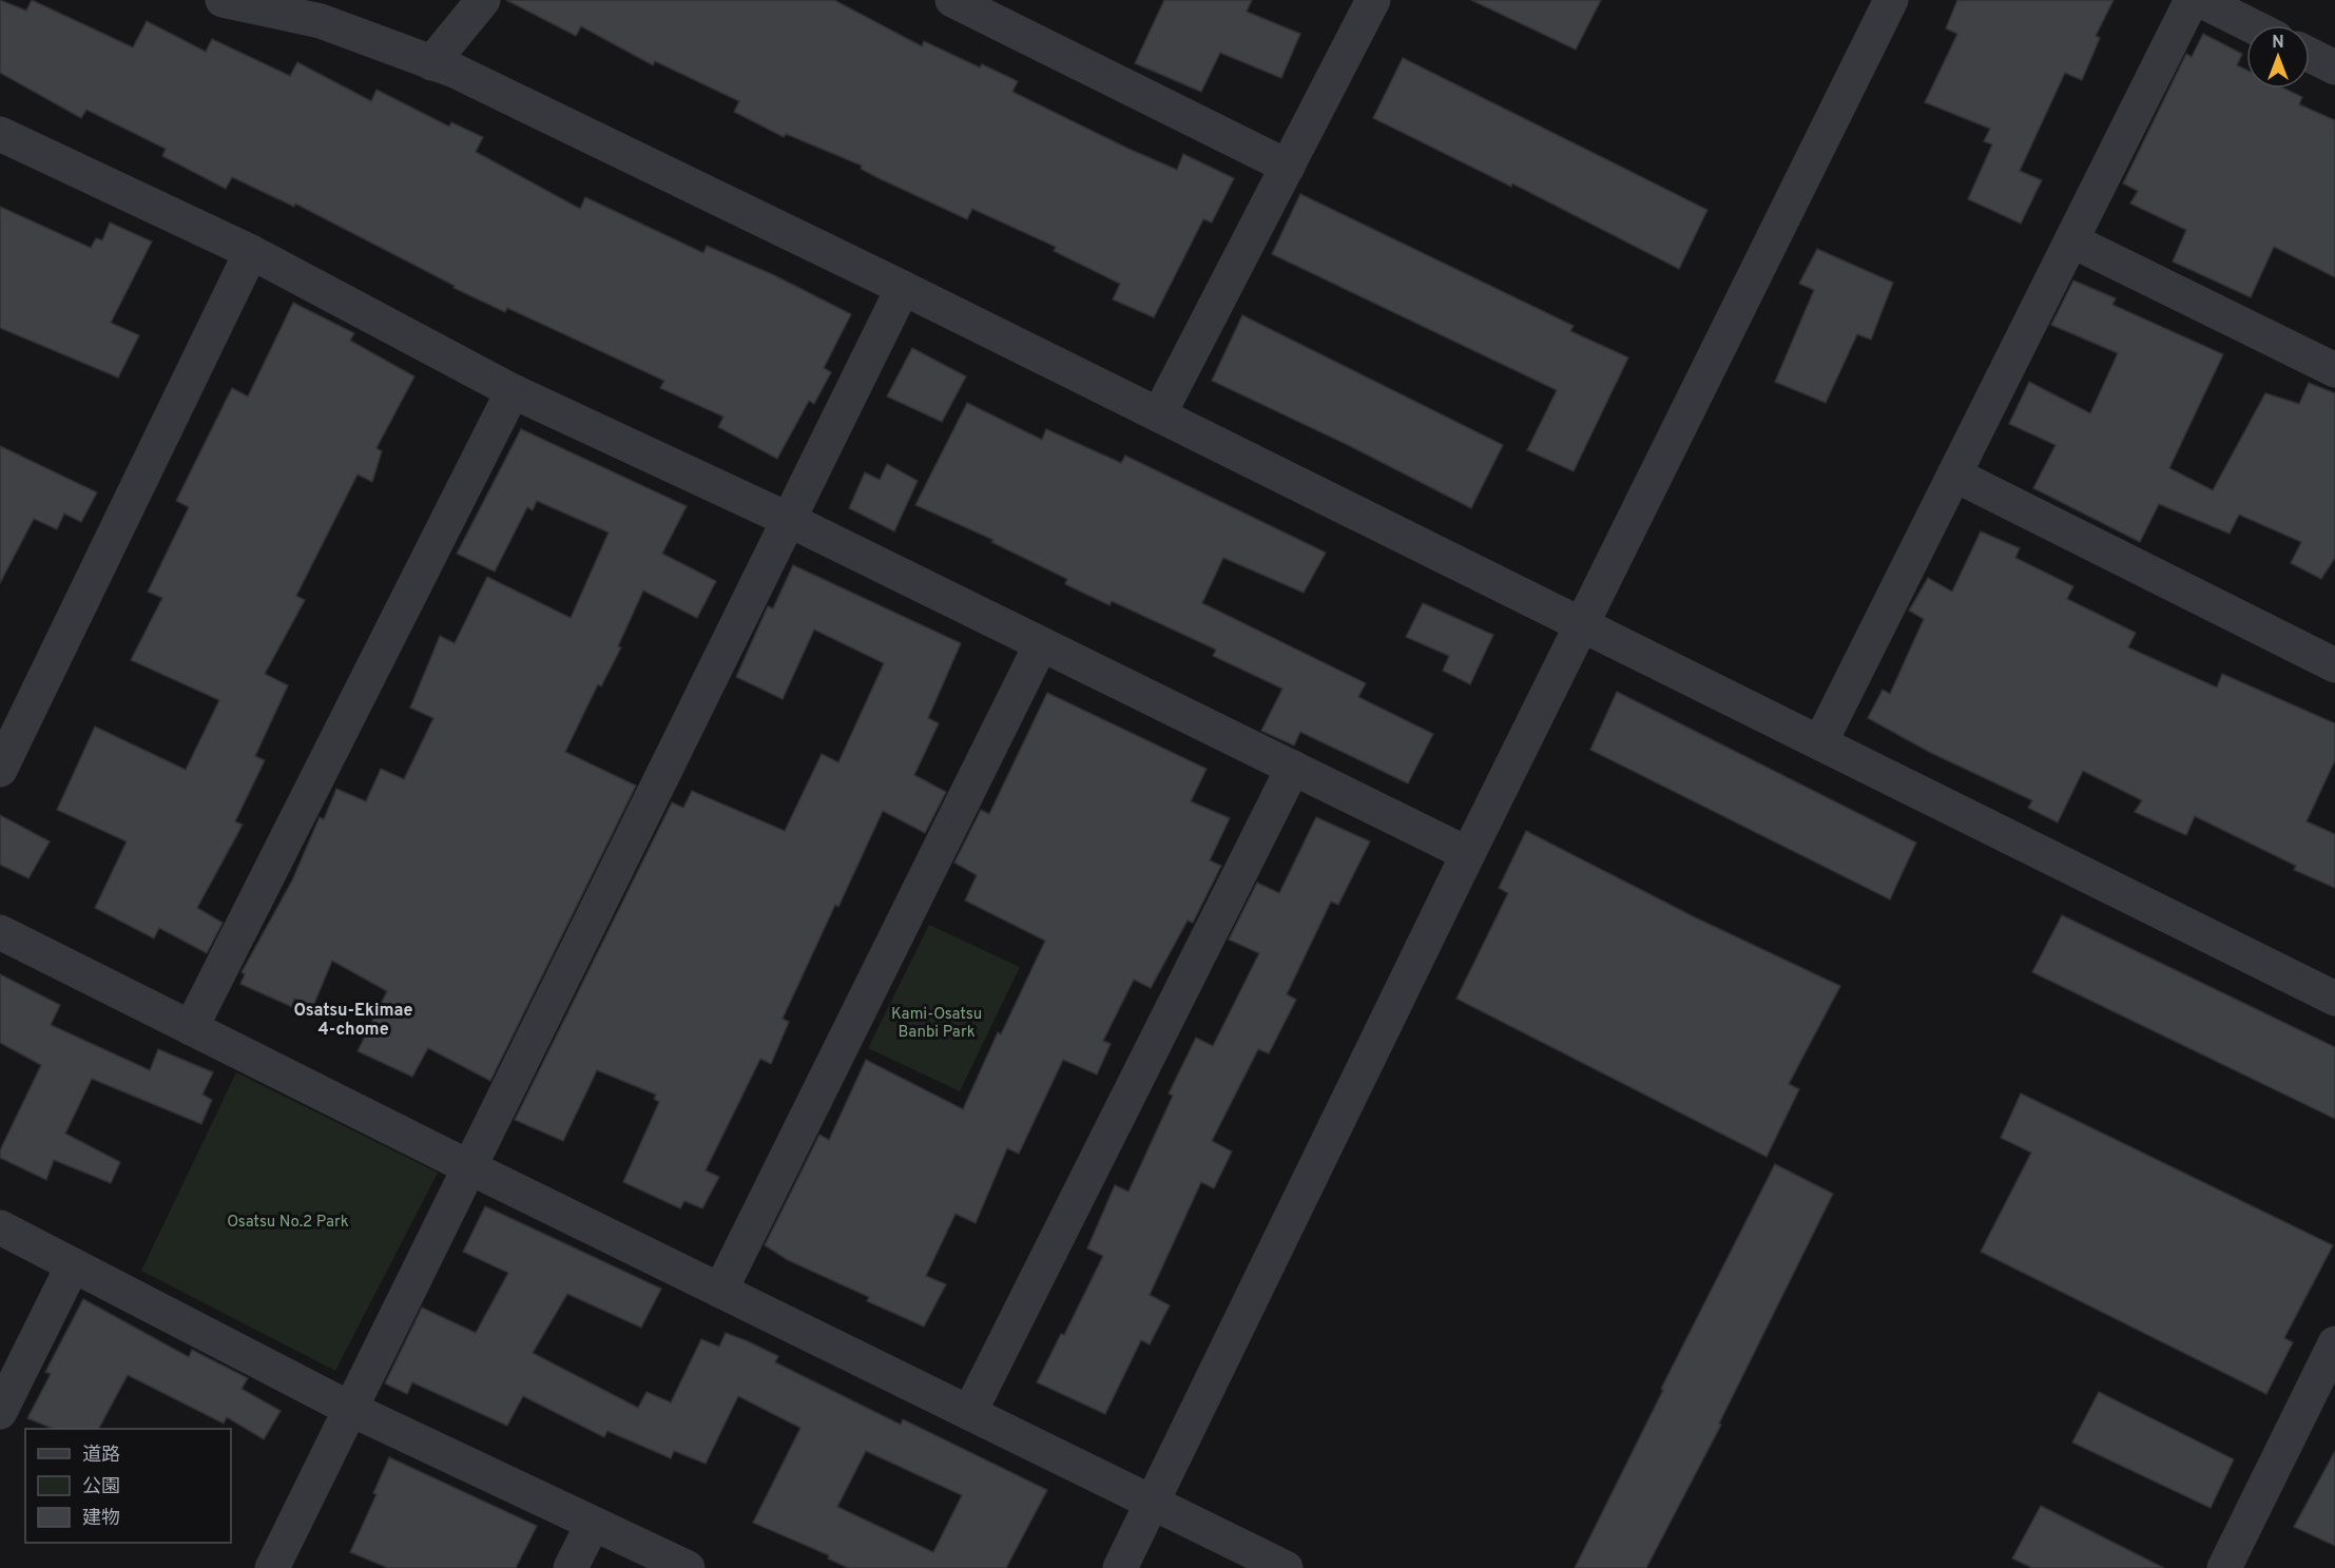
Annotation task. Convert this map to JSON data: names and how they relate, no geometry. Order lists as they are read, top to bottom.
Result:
{
  "districts": ["Osatsu-Ekimae 4-chome"],
  "parks": ["Kami-Osatsu Banbi Park", "Osatsu No.2 Park"],
  "legend": ["道路", "公園", "建物"],
  "north": "top"
}
